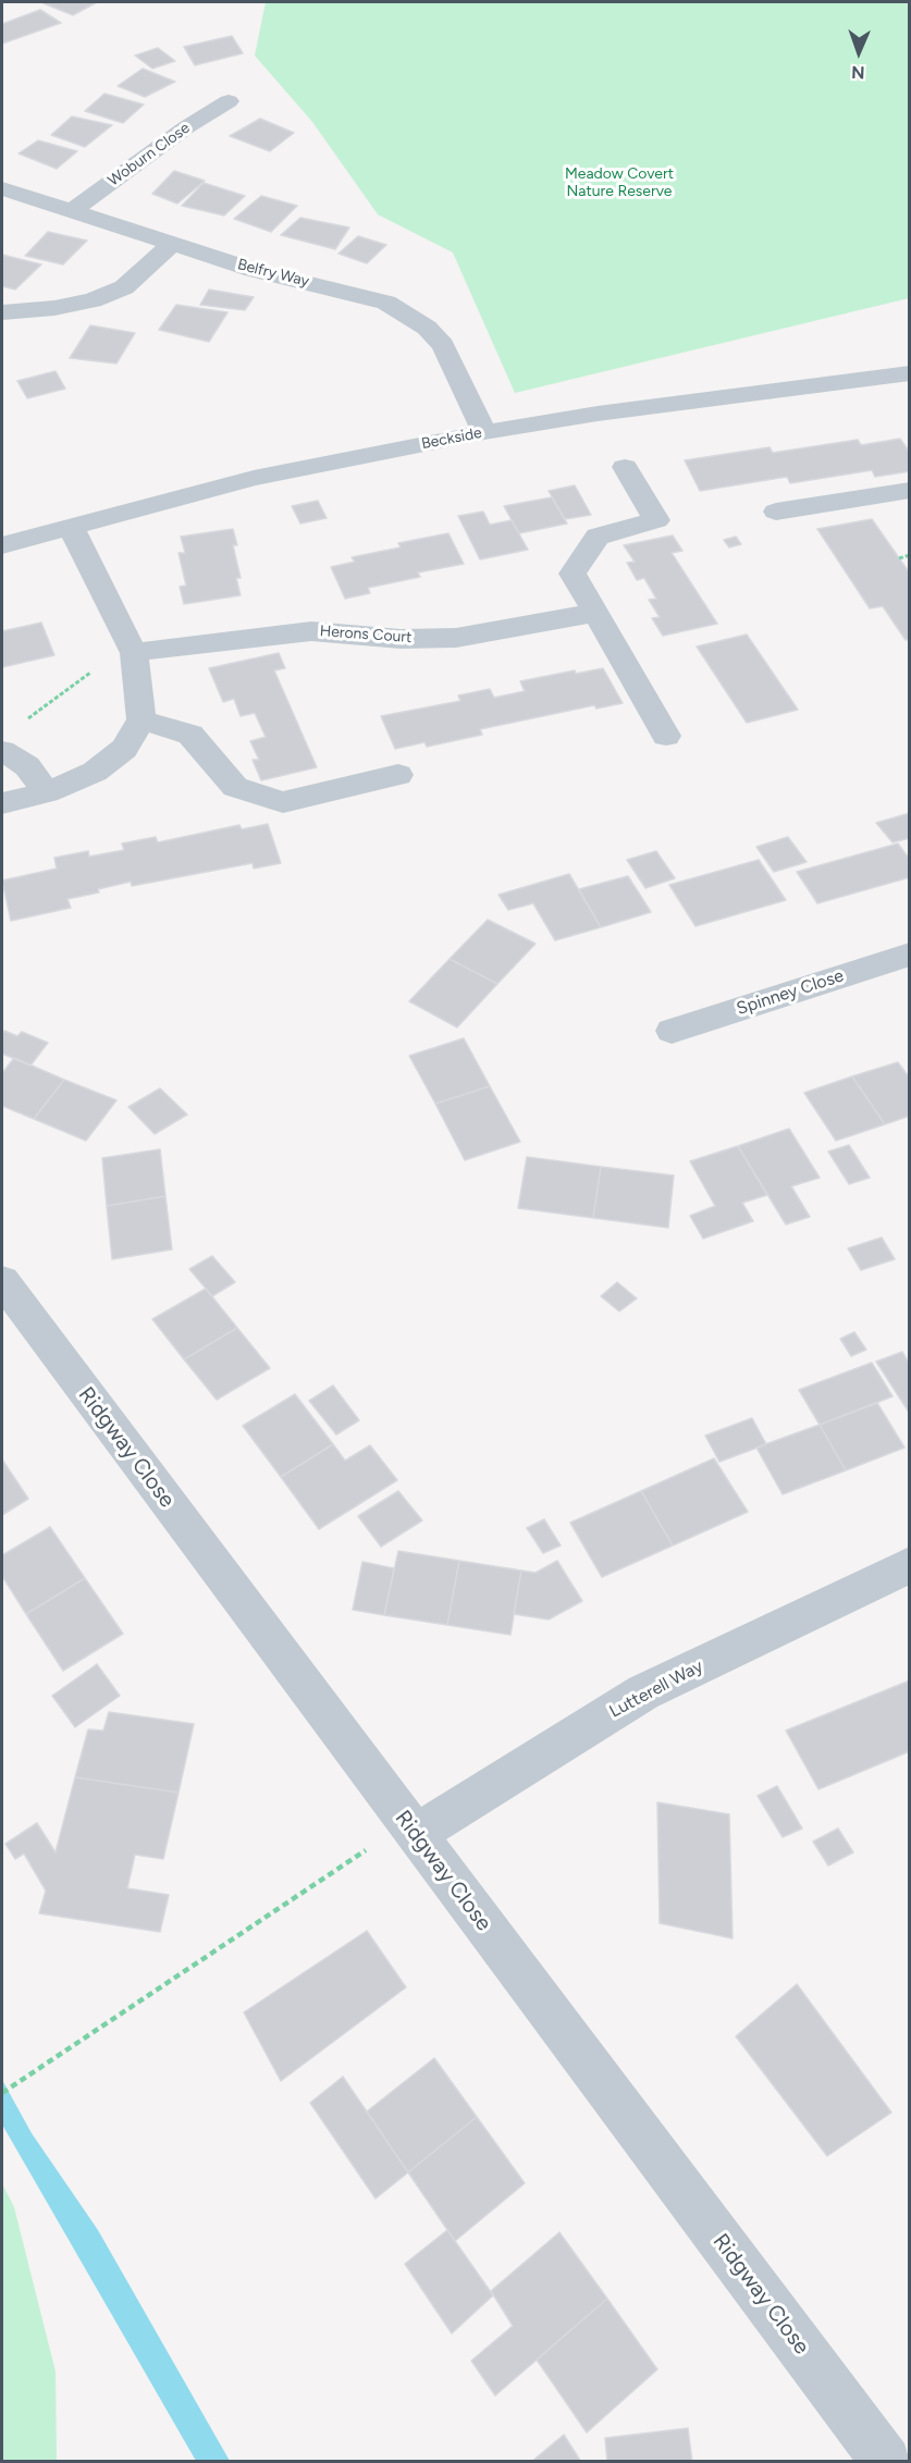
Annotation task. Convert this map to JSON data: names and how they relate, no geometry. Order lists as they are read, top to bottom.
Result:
{
  "streets": {
    "street": [
      "Woburn Close",
      "Belfry Way",
      "Beckside",
      "Herons Court",
      "Spinney Close",
      "Ridgway Close",
      "Lutterell Way"
    ]
  },
  "crossings": [
    ["Woburn Close", "Belfry Way"],
    ["Belfry Way", "Beckside"],
    ["Ridgway Close", "Lutterell Way"]
  ],
  "parks": ["Meadow Covert Nature Reserve"],
  "north": "bottom"
}
